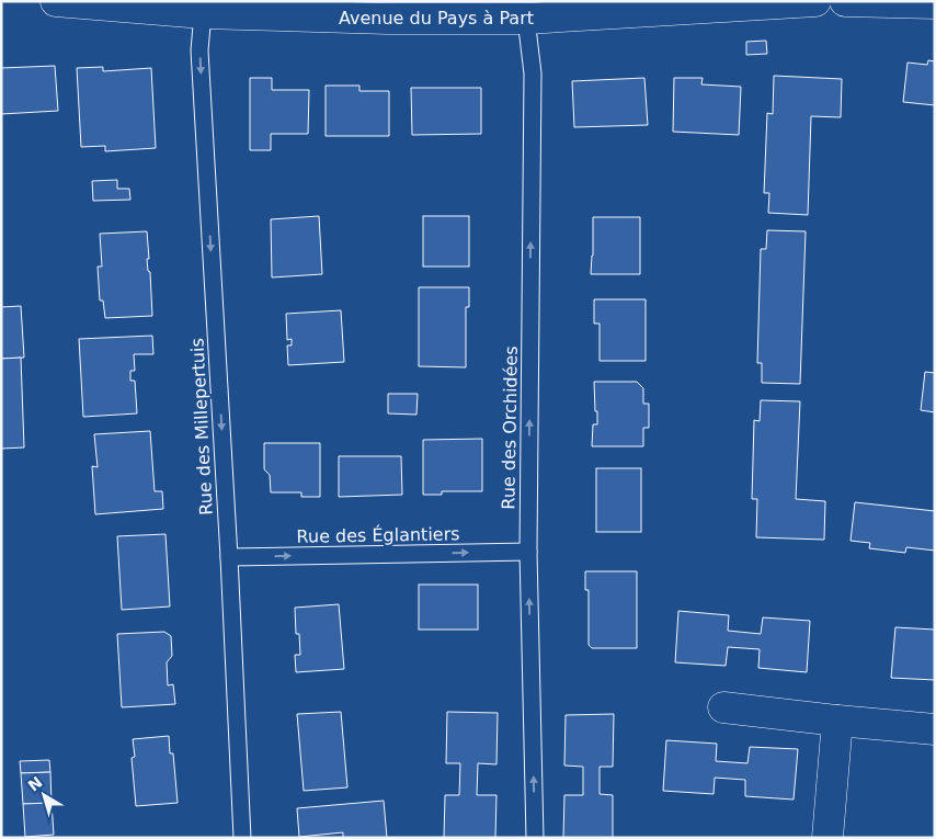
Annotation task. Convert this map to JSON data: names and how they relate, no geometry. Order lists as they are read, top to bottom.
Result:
{
  "streets": {
    "street": ["Avenue du Pays à Part"],
    "lane": ["Rue des Millepertuis", "Rue des Orchidées", "Rue des Églantiers"]
  },
  "crossings": [
    ["Avenue du Pays à Part", "Rue des Millepertuis"],
    ["Avenue du Pays à Part", "Rue des Orchidées"],
    ["Rue des Millepertuis", "Rue des Églantiers"],
    ["Rue des Orchidées", "Rue des Églantiers"]
  ],
  "one_way": ["Rue des Millepertuis", "Rue des Orchidées", "Rue des Églantiers"],
  "north": "top left"
}
